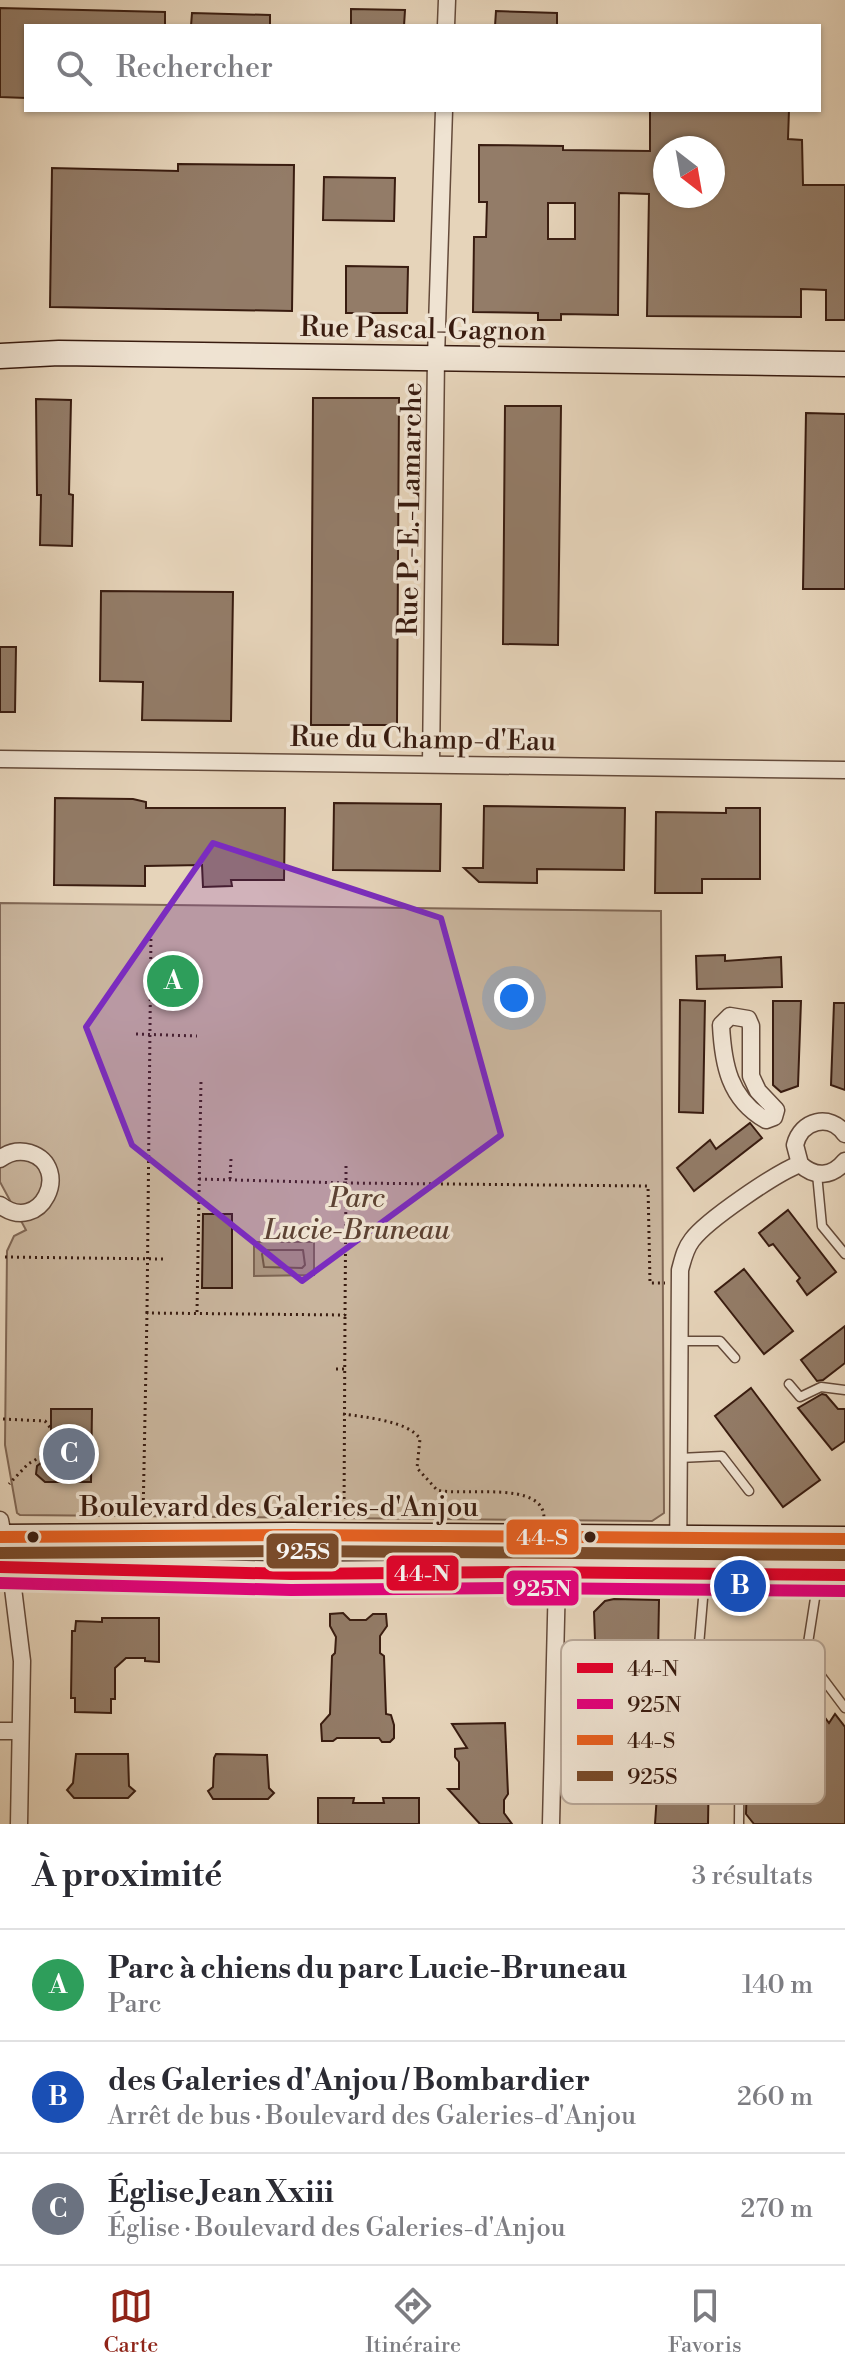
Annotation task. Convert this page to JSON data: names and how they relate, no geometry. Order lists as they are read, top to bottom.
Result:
{
  "streets": {
    "street": [
      "Rue Pascal-Gagnon",
      "Rue P.-E.-Lamarche",
      "Rue du Champ-d'Eau",
      "Boulevard des Galeries-d'Anjou"
    ]
  },
  "crossings": [
    ["Rue Pascal-Gagnon", "Rue P.-E.-Lamarche"],
    ["Rue P.-E.-Lamarche", "Rue du Champ-d'Eau"]
  ],
  "parks": ["Parc Lucie-Bruneau"],
  "lines": [
    "transit line 44-S",
    "transit line 925S",
    "transit line 44-N",
    "transit line 925N"
  ],
  "legend": [
    "44-N",
    "925N",
    "44-S",
    "925S"
  ],
  "north": "bottom right",
  "page": {
    "search": "Rechercher",
    "pins": ["A", "C", "B"],
    "heading": ["À proximité", "3 résultats"],
    "list": [
      {
        "mark": "A",
        "name": "Parc à chiens du parc Lucie-Bruneau",
        "note": "Parc",
        "value": "140 m"
      },
      {
        "mark": "B",
        "name": "des Galeries d'Anjou / Bombardier",
        "note": "Arrêt de bus · Boulevard des Galeries-d'Anjou",
        "value": "260 m"
      },
      {
        "mark": "C",
        "name": "Église Jean Xxiii",
        "note": "Église · Boulevard des Galeries-d'Anjou",
        "value": "270 m"
      }
    ],
    "nav": ["Carte", "Itinéraire", "Favoris"]
  }
}
